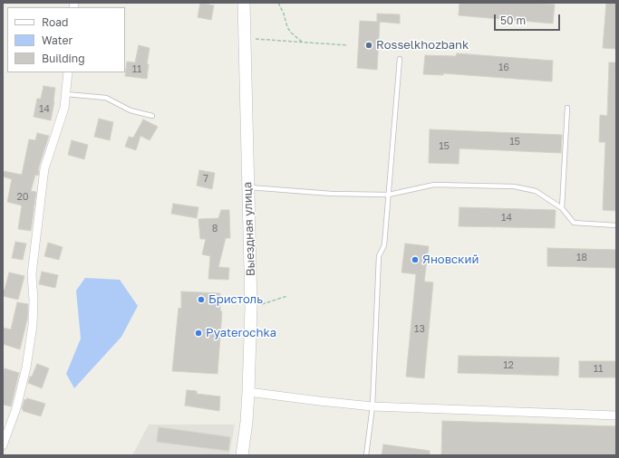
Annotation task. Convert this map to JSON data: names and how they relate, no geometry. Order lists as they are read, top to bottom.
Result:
{
  "streets": {
    "street": ["Выездная улица"]
  },
  "places": [
    "Rosselkhozbank",
    "Яновский",
    "Бристоль",
    "Pyaterochka"
  ],
  "house_numbers": [
    "16",
    "11",
    "14",
    "15",
    "15",
    "7",
    "20",
    "14",
    "8",
    "18",
    "13",
    "12",
    "11"
  ],
  "legend": ["Road", "Water", "Building"],
  "scale_bar": "50 m"
}
